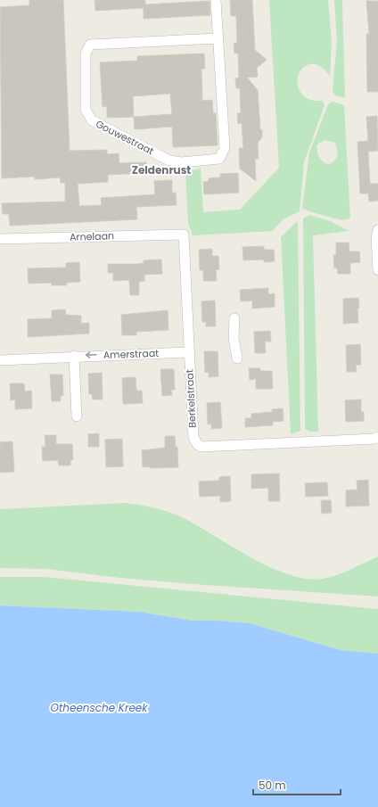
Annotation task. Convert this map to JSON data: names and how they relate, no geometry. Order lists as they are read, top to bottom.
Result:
{
  "streets": {
    "street": [
      "Gouwestraat",
      "Arnelaan",
      "Amerstraat",
      "Berkelstraat"
    ]
  },
  "crossings": [
    ["Arnelaan", "Berkelstraat"],
    ["Amerstraat", "Berkelstraat"]
  ],
  "one_way": ["Amerstraat"],
  "districts": ["Zeldenrust"],
  "water": ["Otheensche Kreek"],
  "scale_bar": "50 m"
}
